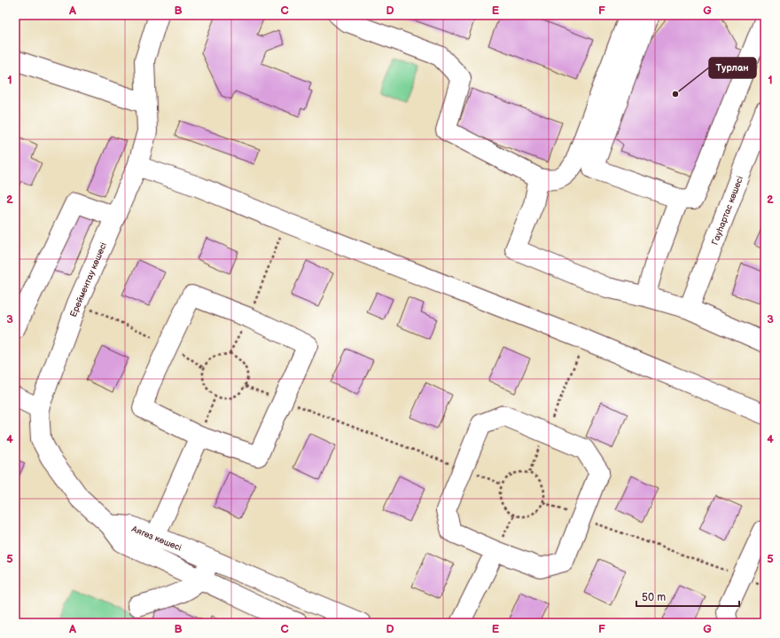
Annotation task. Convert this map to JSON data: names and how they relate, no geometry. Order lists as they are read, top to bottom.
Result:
{
  "streets": {
    "street": ["Гауhартас көшесі", "Ерейментау көшесі", "Аягөз көшесі"]
  },
  "crossings": [
    ["Ерейментау көшесі", "Аягөз көшесі"]
  ],
  "places": ["Турлан"],
  "scale_bar": "50 m",
  "grid": {
    "columns": [
      "A",
      "B",
      "C",
      "D",
      "E",
      "F",
      "G"
    ],
    "rows": [
      "1",
      "2",
      "3",
      "4",
      "5"
    ]
  }
}
